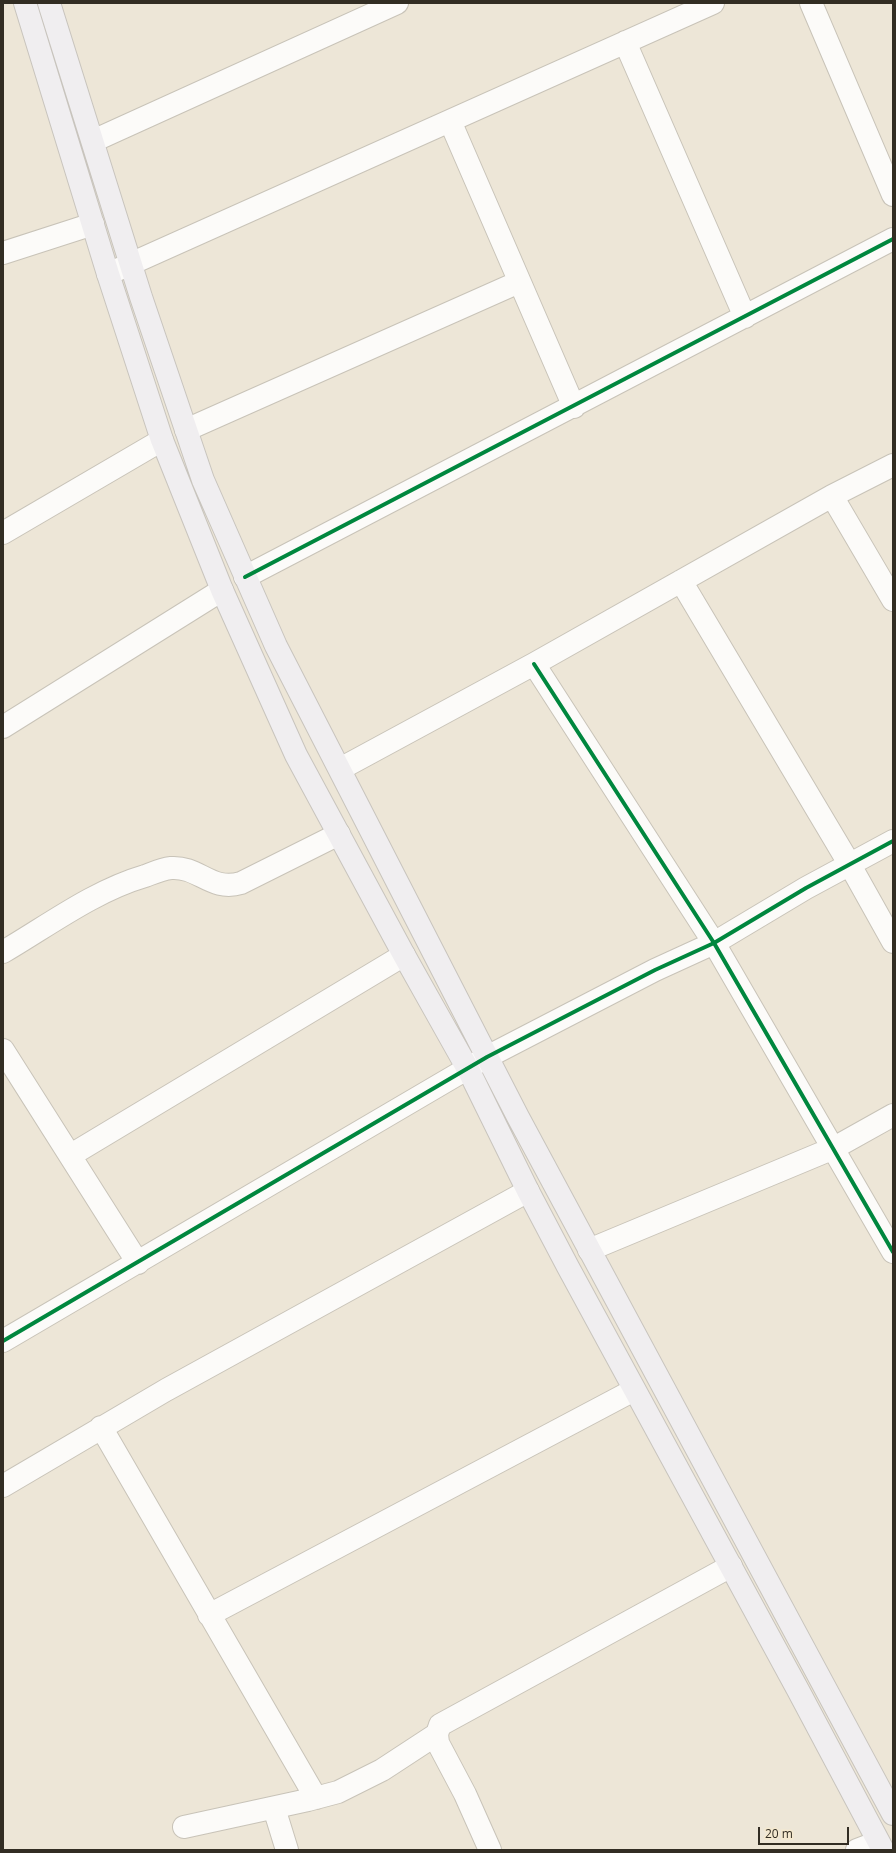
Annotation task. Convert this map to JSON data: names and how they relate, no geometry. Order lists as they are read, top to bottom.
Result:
{
  "scale_bar": "20 m"
}
